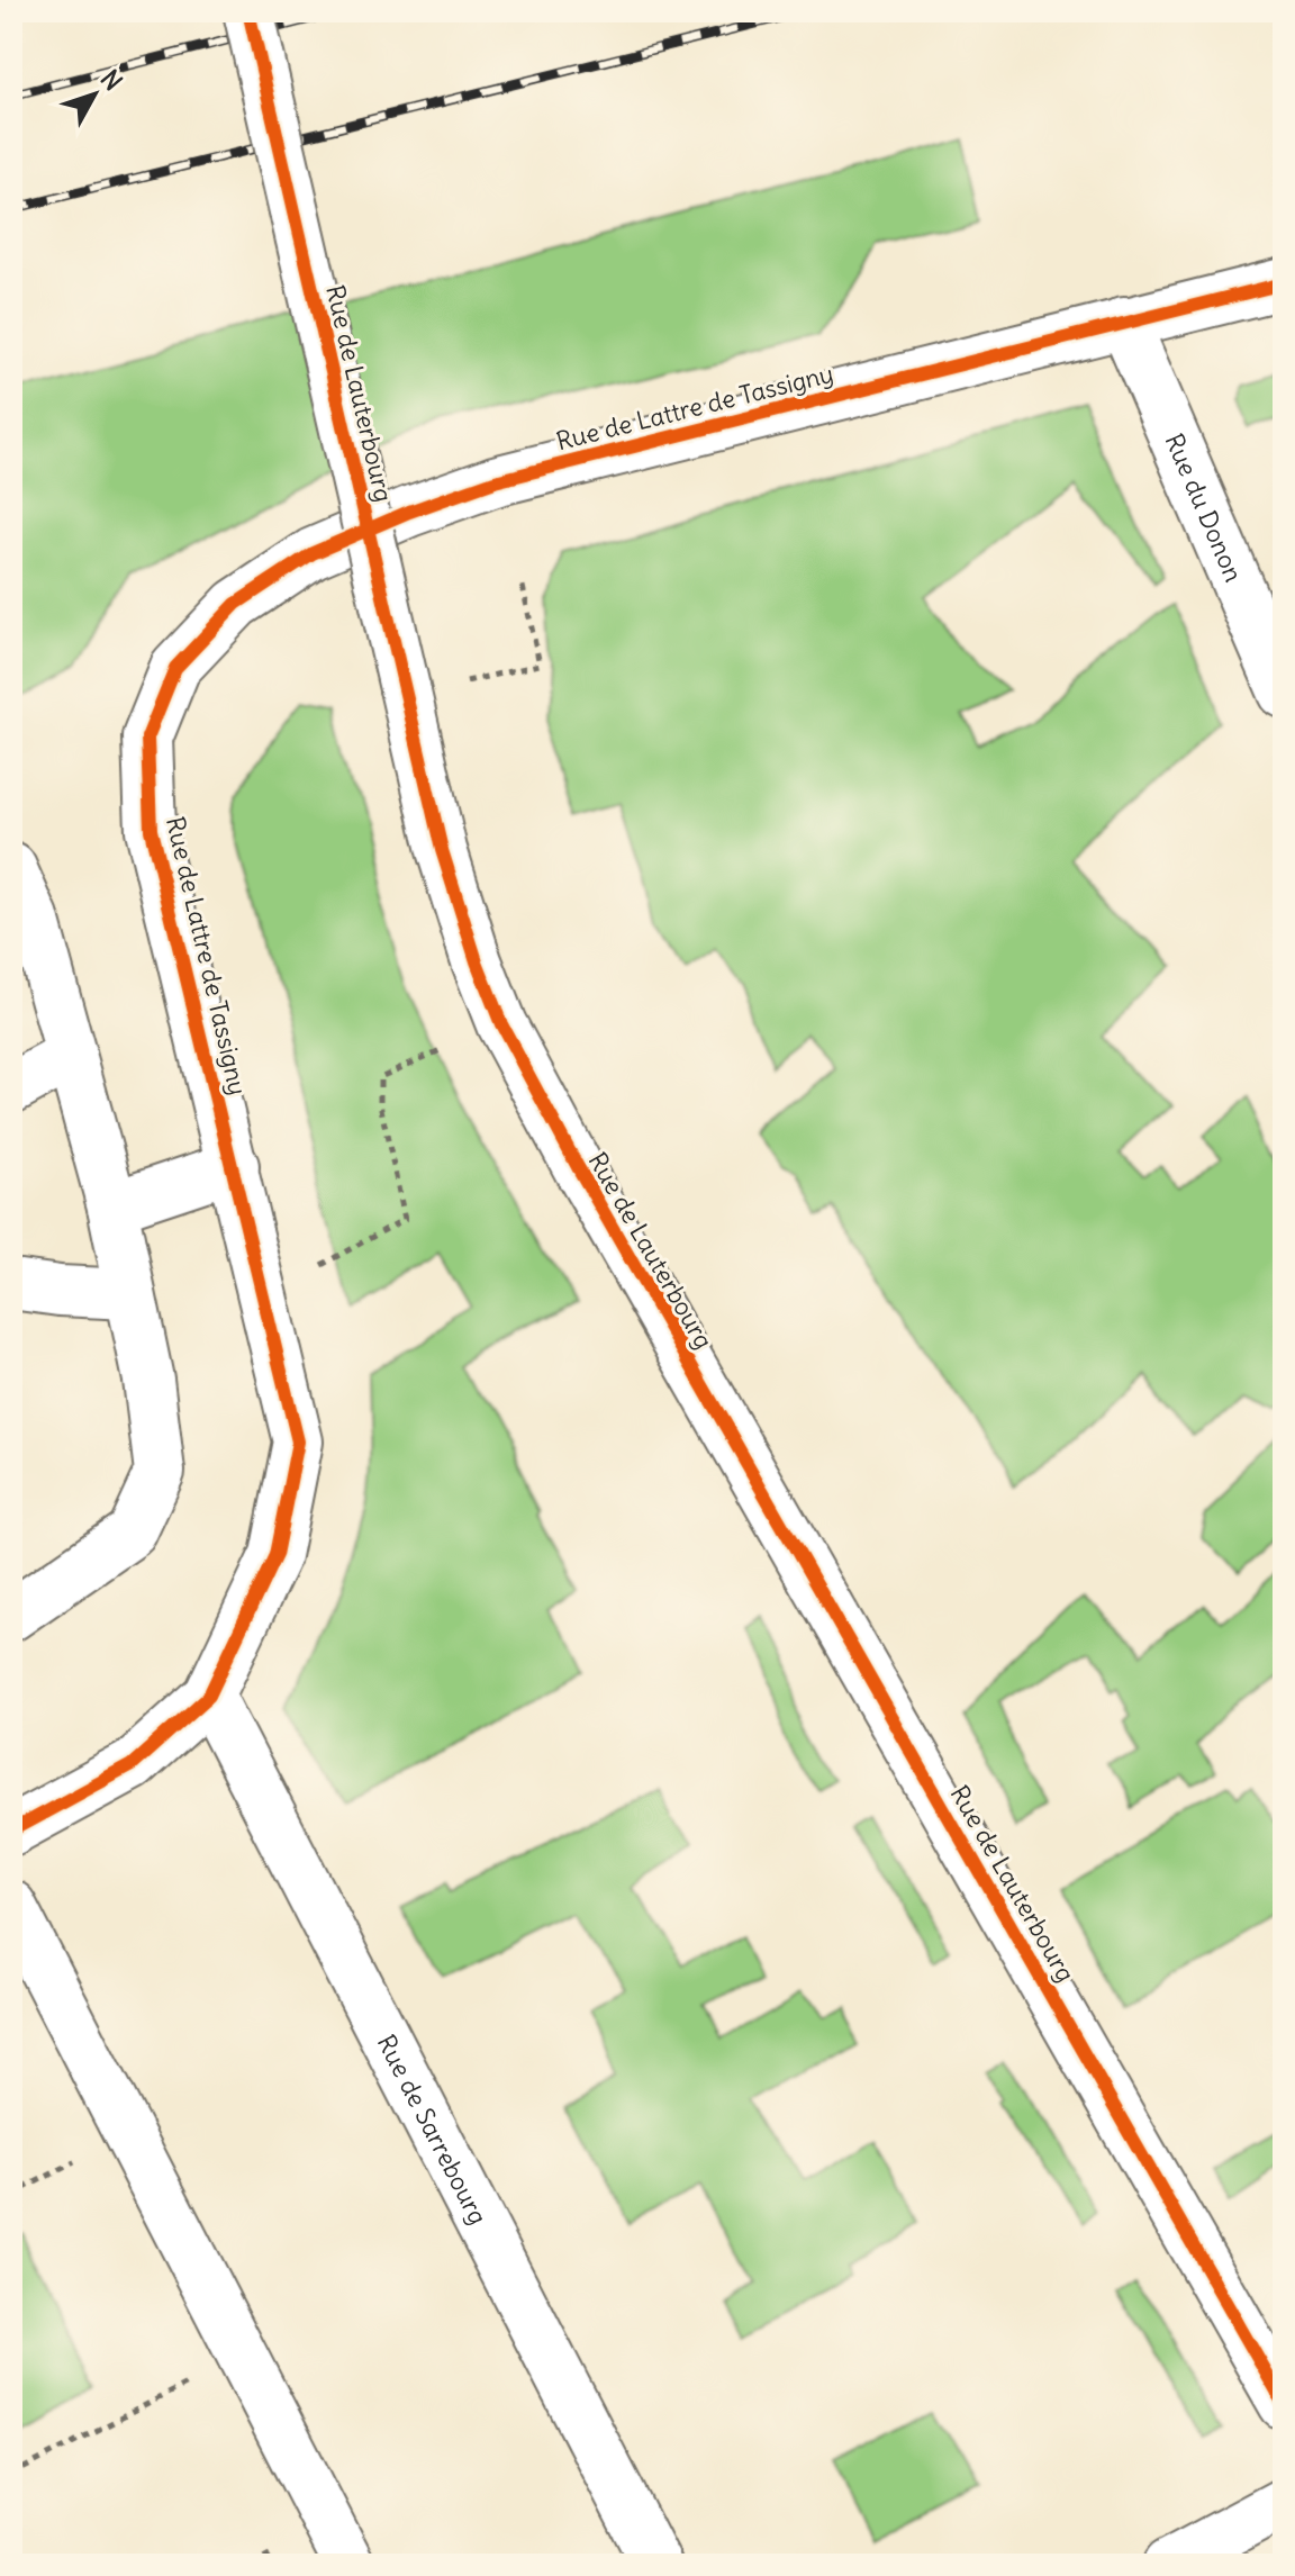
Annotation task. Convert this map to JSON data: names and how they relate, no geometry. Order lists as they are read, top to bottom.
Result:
{
  "streets": {
    "street": [
      "Rue de Lauterbourg",
      "Rue de Lattre de Tassigny",
      "Rue du Donon",
      "Rue de Sarrebourg"
    ]
  },
  "crossings": [
    ["Rue de Lattre de Tassigny", "Rue du Donon"],
    ["Rue de Lattre de Tassigny", "Rue de Sarrebourg"]
  ],
  "north": "top right"
}
